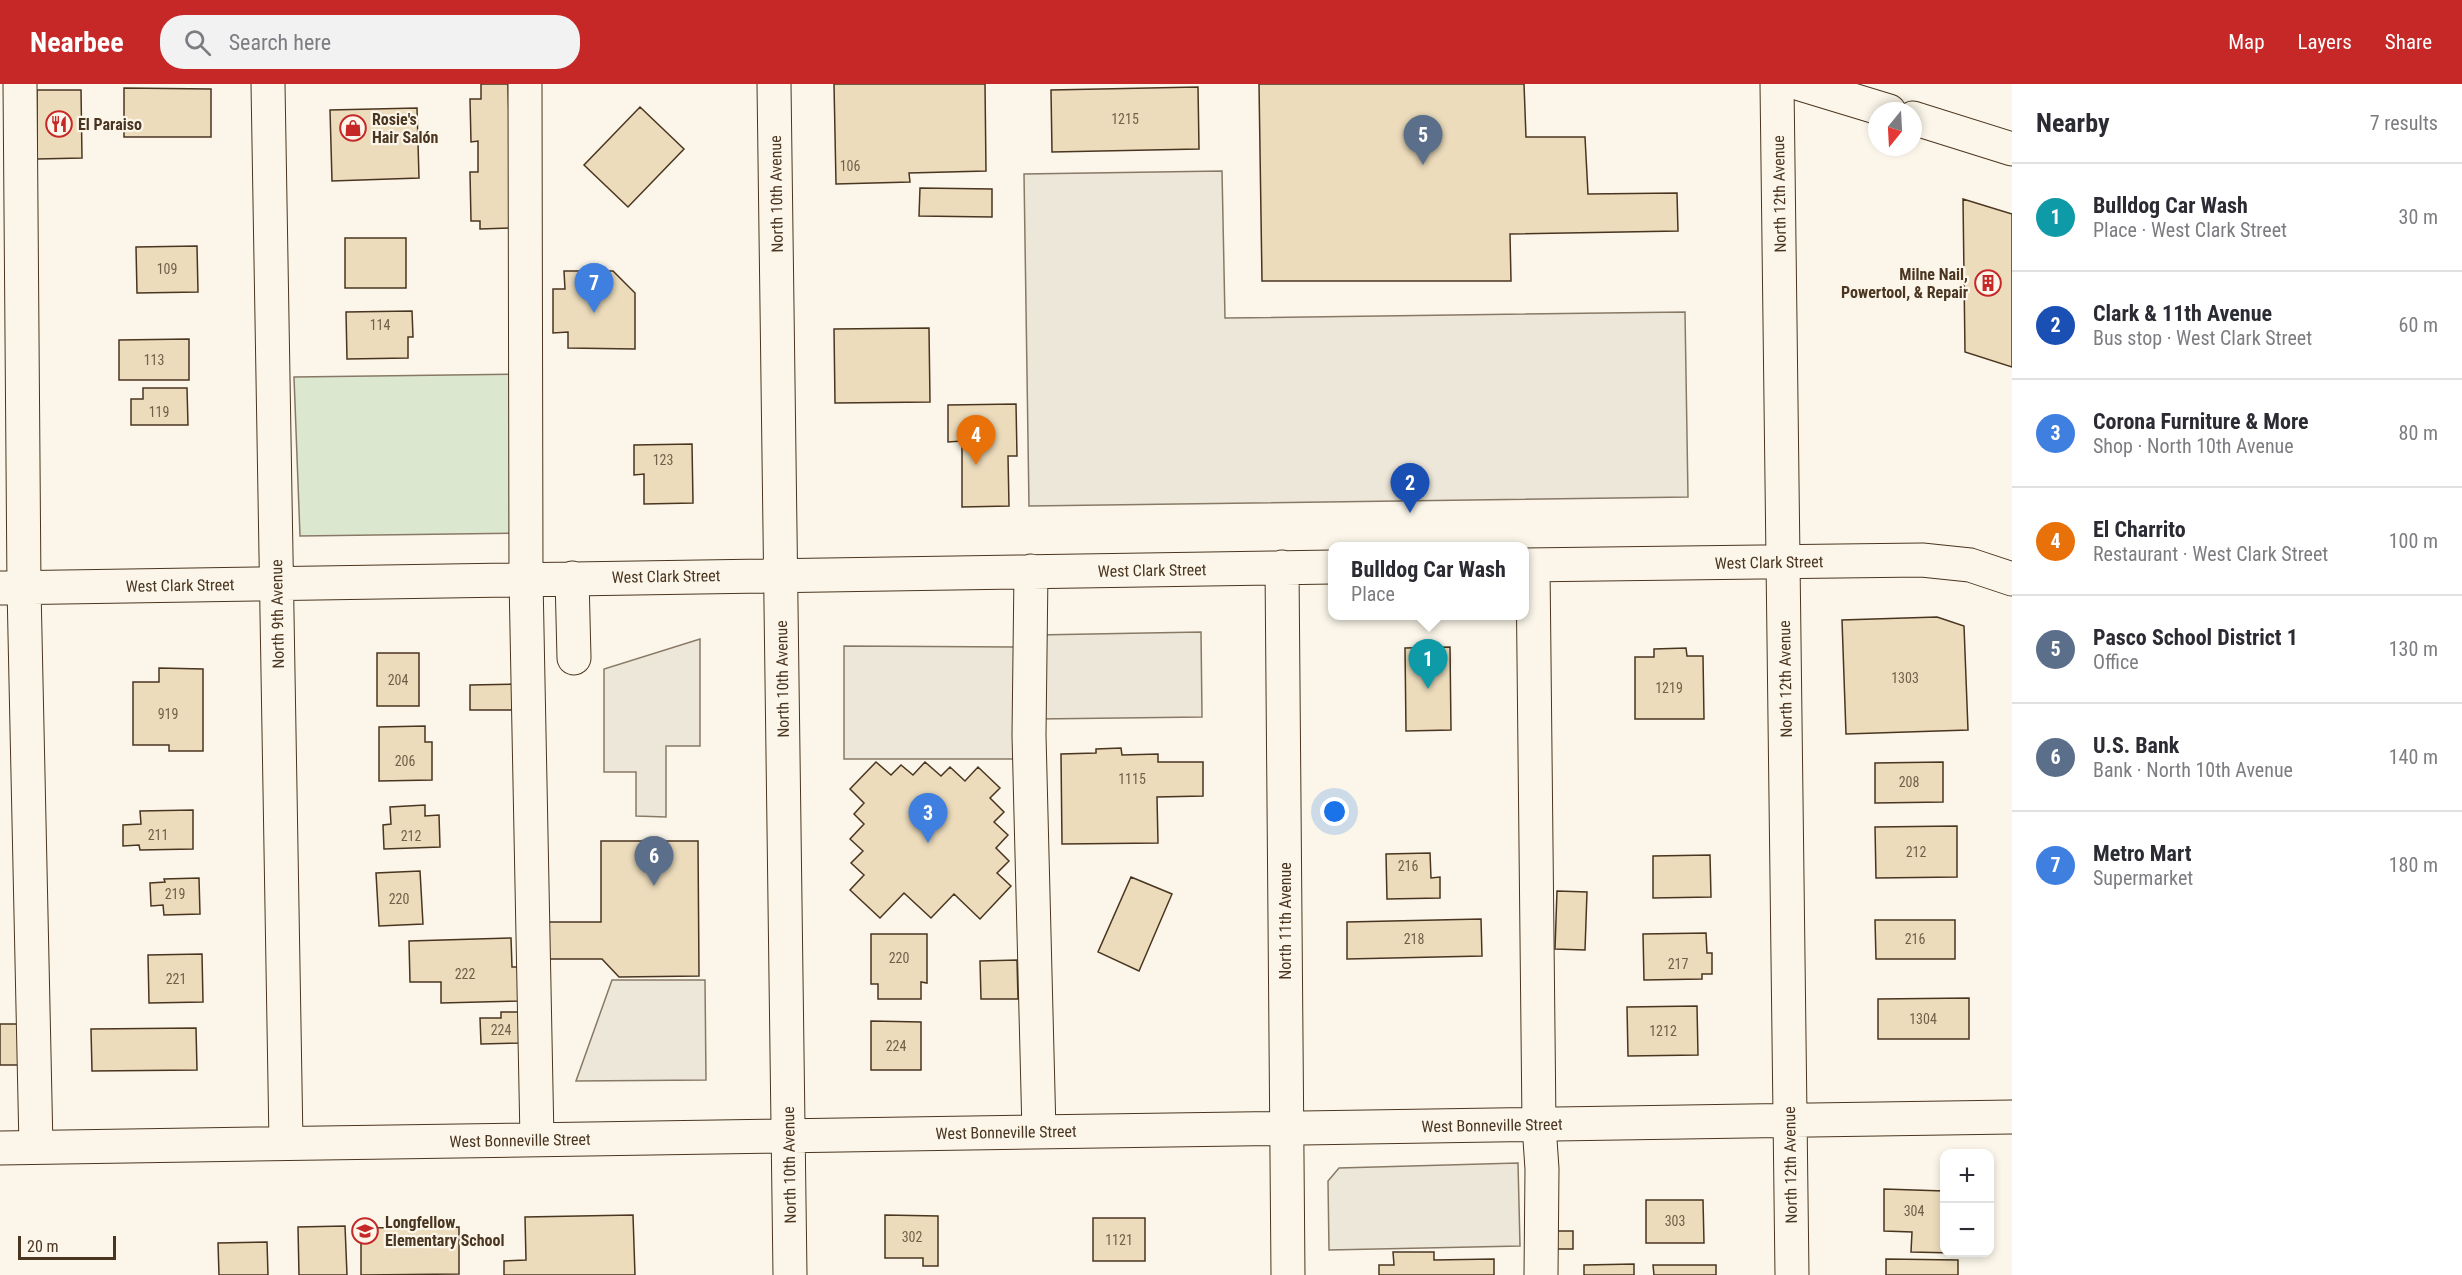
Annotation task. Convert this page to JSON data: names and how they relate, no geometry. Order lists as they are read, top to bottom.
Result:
{
  "streets": {
    "street": [
      "North 10th Avenue",
      "North 12th Avenue",
      "West Clark Street",
      "North 9th Avenue",
      "North 11th Avenue",
      "West Bonneville Street"
    ]
  },
  "crossings": [
    ["North 10th Avenue", "West Clark Street"],
    ["North 10th Avenue", "West Bonneville Street"],
    ["North 12th Avenue", "West Clark Street"],
    ["North 12th Avenue", "West Bonneville Street"],
    ["West Clark Street", "North 9th Avenue"],
    ["West Clark Street", "North 11th Avenue"],
    ["North 9th Avenue", "West Bonneville Street"],
    ["North 11th Avenue", "West Bonneville Street"]
  ],
  "places": {
    "restaurant": ["El Paraiso"],
    "shop": ["Rosie's Hair Salón"],
    "building": ["Milne Nail, Powertool, & Repair"],
    "school or university": ["Longfellow Elementary School"]
  },
  "house_numbers": [
    "1215",
    "106",
    "109",
    "114",
    "113",
    "119",
    "123",
    "1303",
    "204",
    "1219",
    "919",
    "206",
    "1115",
    "208",
    "211",
    "212",
    "212",
    "216",
    "219",
    "220",
    "218",
    "216",
    "220",
    "217",
    "222",
    "221",
    "1304",
    "224",
    "1212",
    "224",
    "304",
    "303",
    "302",
    "1121"
  ],
  "scale_bar": "20 m",
  "north": "bottom",
  "page": {
    "header": "Nearbee",
    "search": "Search here",
    "nav": ["Map", "Layers", "Share"],
    "heading": ["Nearby", "7 results"],
    "pins": [
      "5",
      "7",
      "4",
      "2",
      "1",
      "3",
      "6"
    ],
    "list": [
      {
        "mark": "1",
        "name": "Bulldog Car Wash",
        "note": "Place · West Clark Street",
        "value": "30 m"
      },
      {
        "mark": "2",
        "name": "Clark & 11th Avenue",
        "note": "Bus stop · West Clark Street",
        "value": "60 m"
      },
      {
        "mark": "3",
        "name": "Corona Furniture & More",
        "note": "Shop · North 10th Avenue",
        "value": "80 m"
      },
      {
        "mark": "4",
        "name": "El Charrito",
        "note": "Restaurant · West Clark Street",
        "value": "100 m"
      },
      {
        "mark": "5",
        "name": "Pasco School District 1",
        "note": "Office",
        "value": "130 m"
      },
      {
        "mark": "6",
        "name": "U.S. Bank",
        "note": "Bank · North 10th Avenue",
        "value": "140 m"
      },
      {
        "mark": "7",
        "name": "Metro Mart",
        "note": "Supermarket",
        "value": "180 m"
      }
    ],
    "popup": ["Bulldog Car Wash", "Place"],
    "map_buttons": ["+", "−"],
    "scale": "20 m"
  }
}
